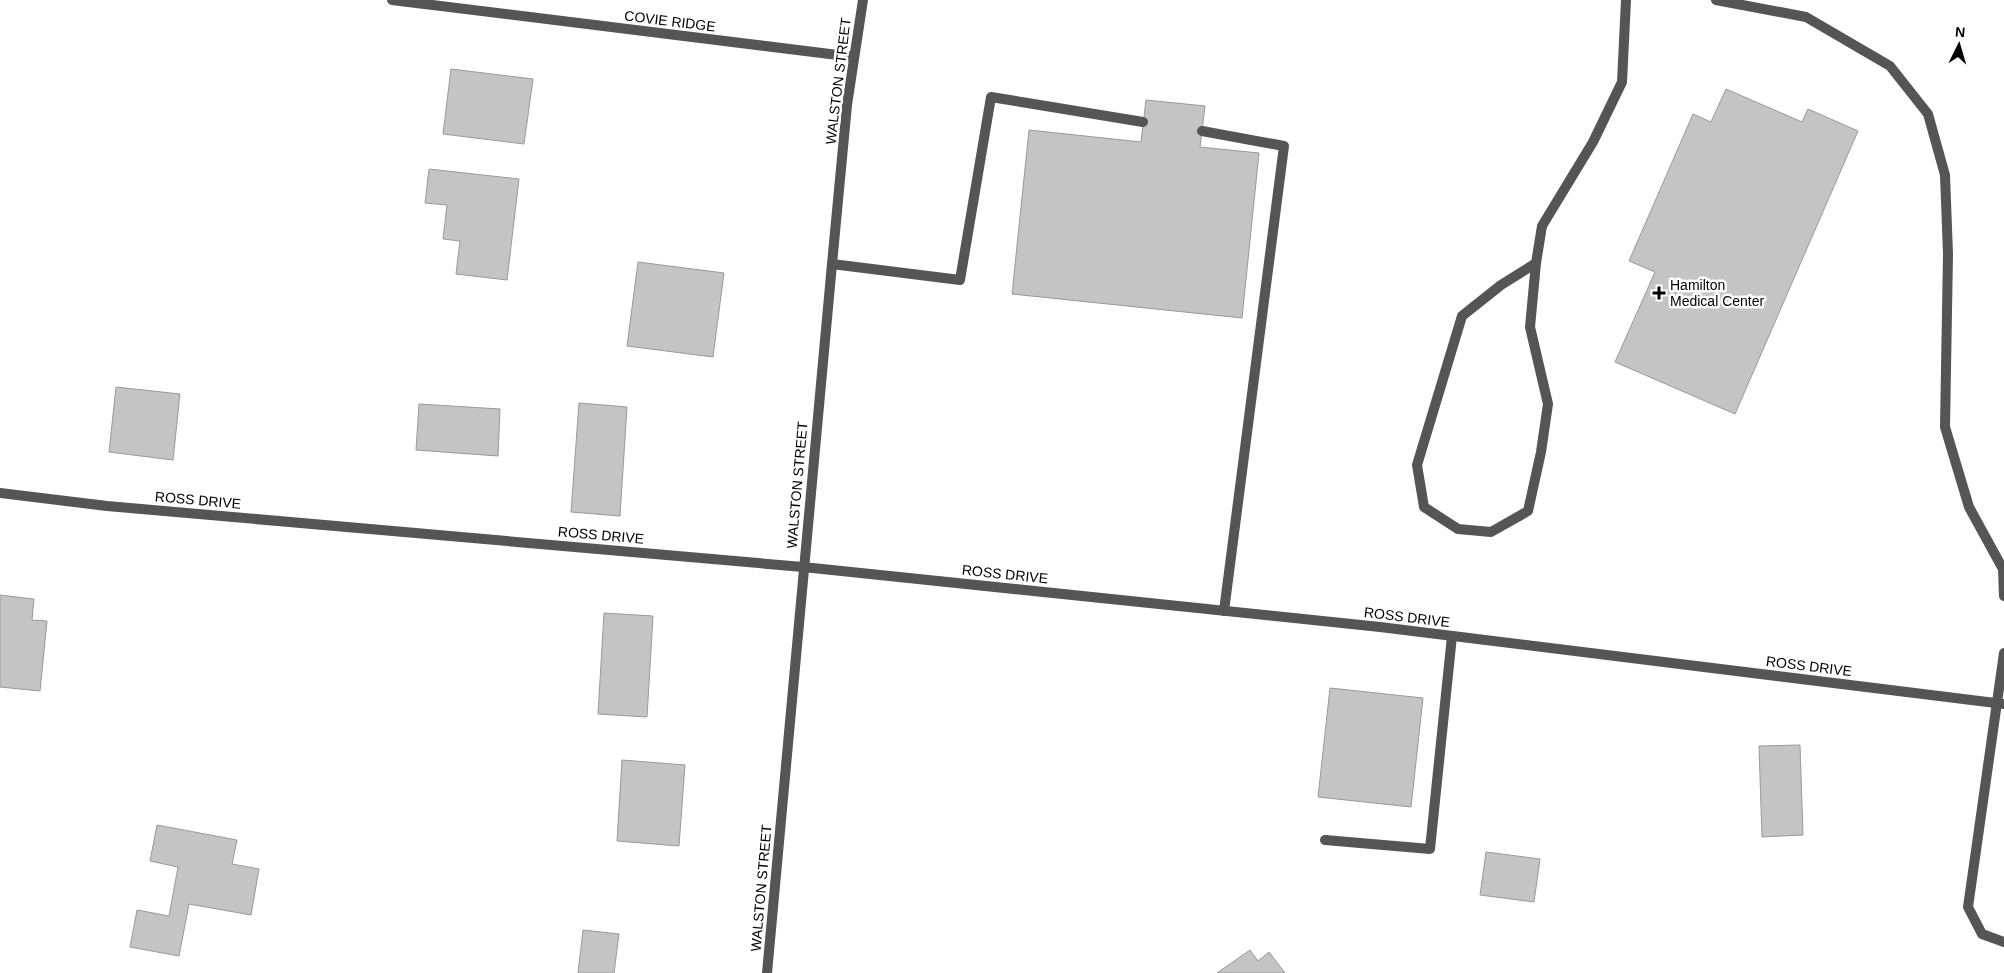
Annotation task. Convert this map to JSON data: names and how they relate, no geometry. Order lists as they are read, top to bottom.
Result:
{
  "streets": {
    "street": ["COVIE RIDGE", "WALSTON STREET", "ROSS DRIVE"]
  },
  "crossings": [
    ["COVIE RIDGE", "WALSTON STREET"],
    ["WALSTON STREET", "ROSS DRIVE"]
  ],
  "places": {
    "health": ["Hamilton Medical Center"]
  },
  "north": "top"
}
